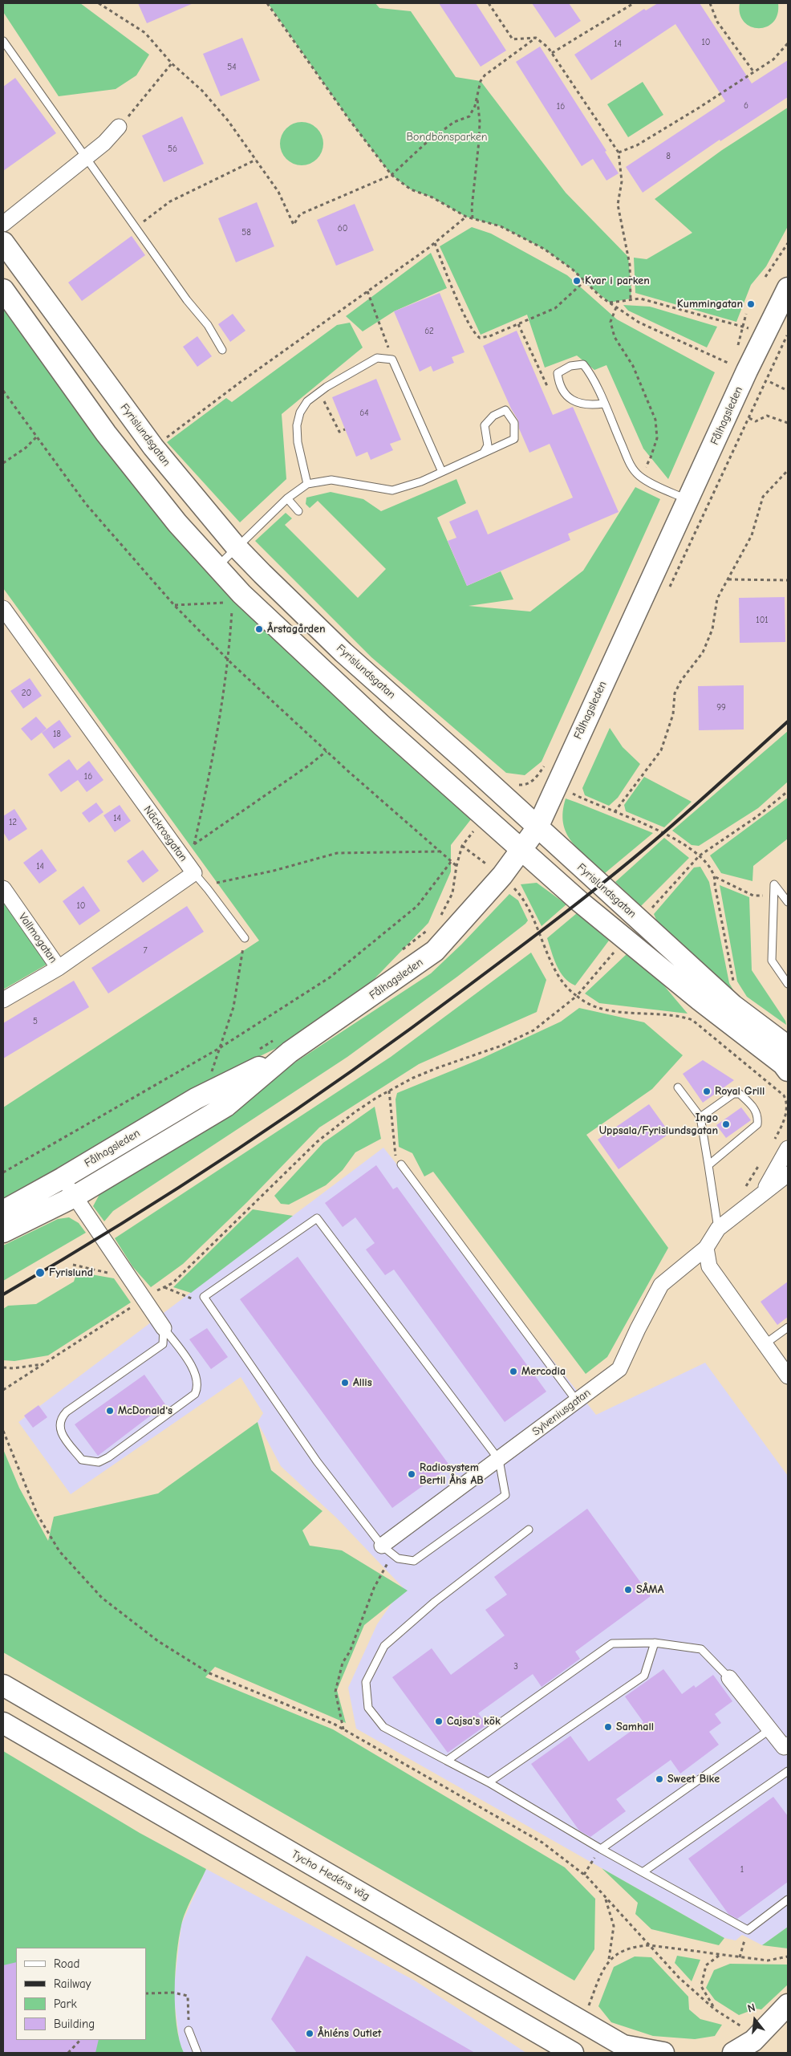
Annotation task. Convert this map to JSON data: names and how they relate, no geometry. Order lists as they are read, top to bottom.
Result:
{
  "streets": {
    "main road": ["Fålhagsleden", "Fyrislundsgatan", "Tycho Hedéns väg"],
    "street": ["Näckrosgatan", "Vallmogatan", "Sylveniusgatan"]
  },
  "crossings": [
    ["Fålhagsleden", "Fyrislundsgatan"],
    ["Näckrosgatan", "Vallmogatan"]
  ],
  "parks": ["Bondbönsparken"],
  "places": [
    "Kvar i parken",
    "Kummingatan",
    "Årstagården",
    "Royal Grill",
    "Ingo Uppsala/Fyrislundsgatan",
    "Fyrislund",
    "Mercodia",
    "Allis",
    "McDonald's",
    "Radiosystem Bertil Åhs AB",
    "SÅMA",
    "Cajsa's kök",
    "Samhall",
    "Sweet Bike",
    "Åhléns Outlet"
  ],
  "house_numbers": [
    "10",
    "14",
    "54",
    "6",
    "16",
    "56",
    "8",
    "60",
    "58",
    "62",
    "64",
    "101",
    "20",
    "99",
    "18",
    "16",
    "14",
    "12",
    "14",
    "10",
    "7",
    "5",
    "3",
    "1"
  ],
  "legend": [
    "Road",
    "Railway",
    "Park",
    "Building"
  ],
  "north": "top"
}
